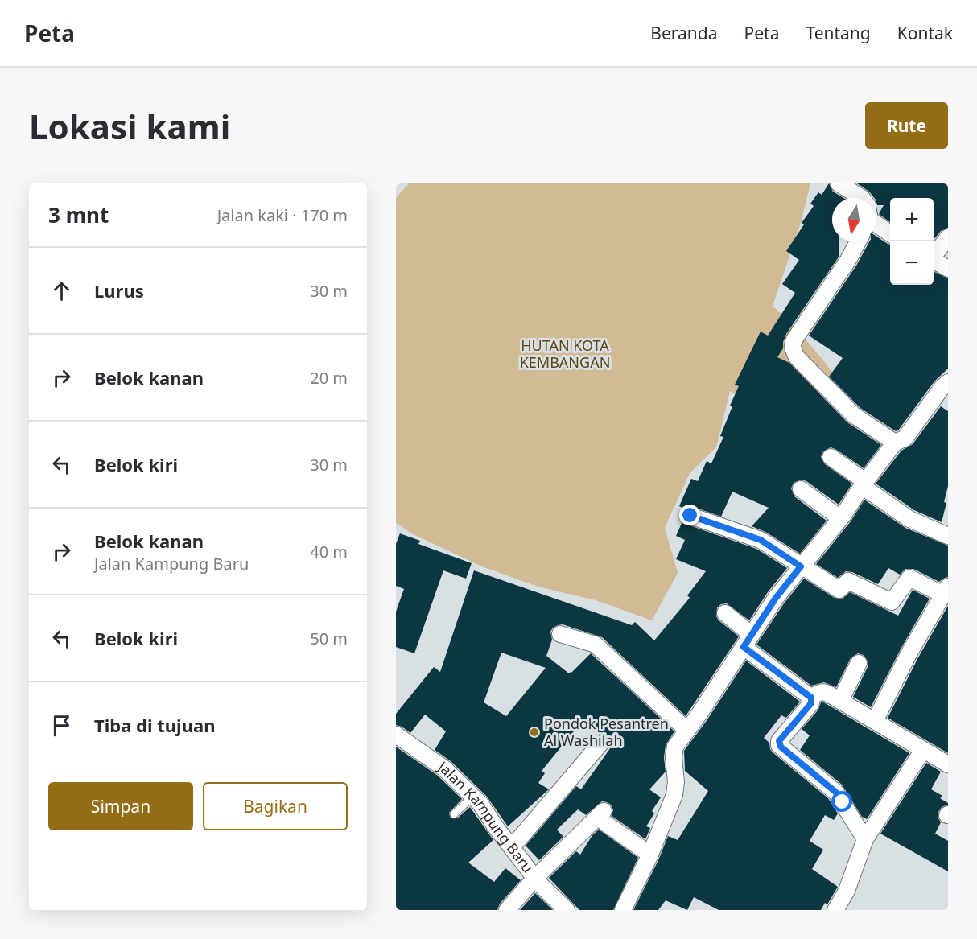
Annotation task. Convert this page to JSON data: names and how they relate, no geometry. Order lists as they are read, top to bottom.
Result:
{
  "streets": {
    "street": ["Jalan Kampung Baru"]
  },
  "parks": ["HUTAN KOTA KEMBANGAN"],
  "places": ["Pondok Pesantren Al Washilah"],
  "north": "bottom",
  "page": {
    "header": "Peta",
    "nav": [
      "Beranda",
      "Peta",
      "Tentang",
      "Kontak"
    ],
    "buttons": [
      "Rute",
      ["Simpan", "Bagikan"]
    ],
    "title": "Lokasi kami",
    "heading": ["3 mnt", "Jalan kaki · 170 m"],
    "map_buttons": ["+", "−"],
    "list": [
      ["Lurus", "30 m"],
      ["Belok kanan", "20 m"],
      ["Belok kiri", "30 m"],
      ["Belok kanan", "Jalan Kampung Baru", "40 m"],
      ["Belok kiri", "50 m"],
      "Tiba di tujuan"
    ]
  }
}
